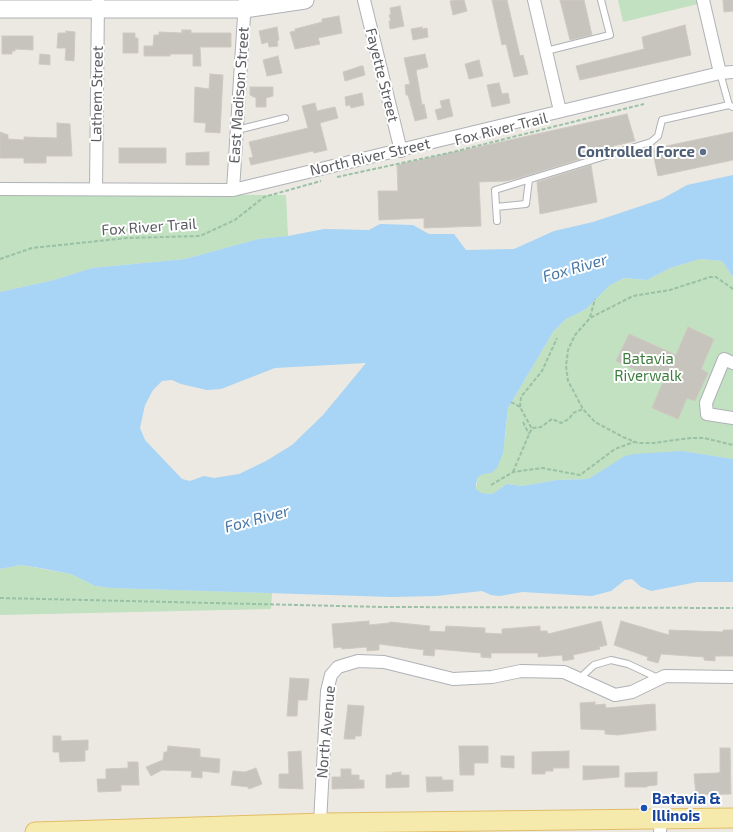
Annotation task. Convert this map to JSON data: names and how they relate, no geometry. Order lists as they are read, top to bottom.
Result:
{
  "streets": {
    "street": [
      "Fayette Street",
      "Lathem Street",
      "East Madison Street",
      "North River Street",
      "North Avenue"
    ],
    "path": ["Fox River Trail"]
  },
  "crossings": [
    ["Fayette Street", "North River Street"],
    ["Lathem Street", "North River Street"],
    ["East Madison Street", "North River Street"]
  ],
  "water": ["Fox River"],
  "parks": ["Batavia Riverwalk"],
  "places": ["Controlled Force", "Batavia & Illinois"]
}
